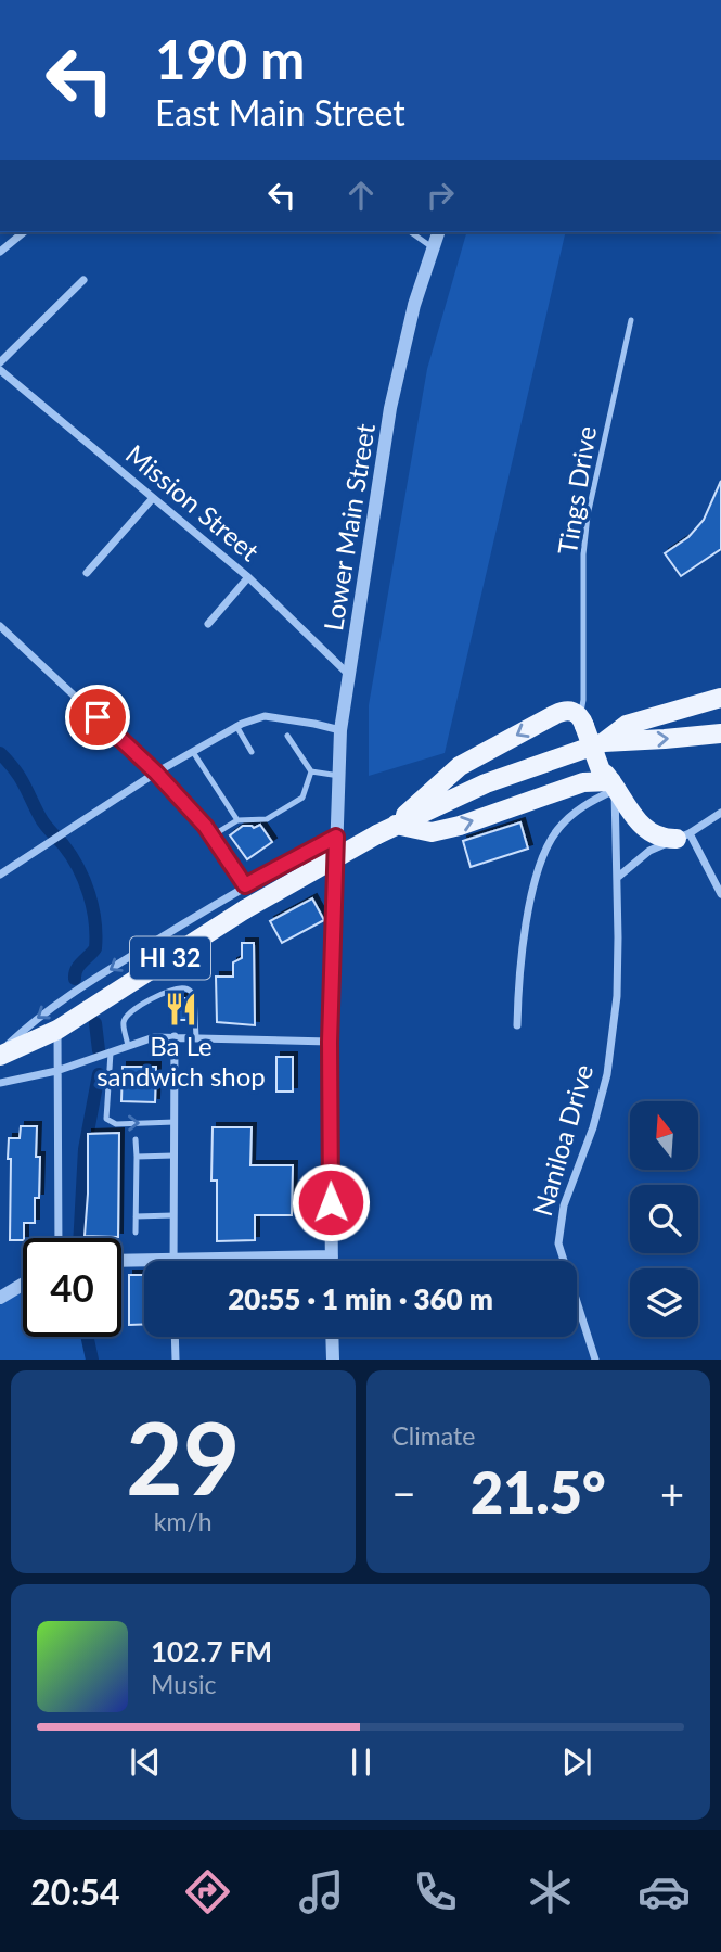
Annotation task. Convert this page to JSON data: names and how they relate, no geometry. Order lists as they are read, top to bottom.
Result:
{
  "streets": {
    "main road": ["HI 32"],
    "street": ["Mission Street", "Lower Main Street", "Naniloa Drive"],
    "lane": ["Tings Drive"]
  },
  "crossings": [
    ["Mission Street", "Lower Main Street"]
  ],
  "places": {
    "restaurant": ["Ba Le sandwich shop"]
  },
  "north": "top",
  "page": {
    "turn": ["190 m", "East Main Street"],
    "limit": "40",
    "trip": "20:55 · 1 min · 360 m",
    "tile": [
      ["29", "km/h"],
      "Climate"
    ],
    "heat": ["−", "21.5°", "+"],
    "song": ["102.7 FM", "Music"],
    "tabs": "20:54"
  }
}
